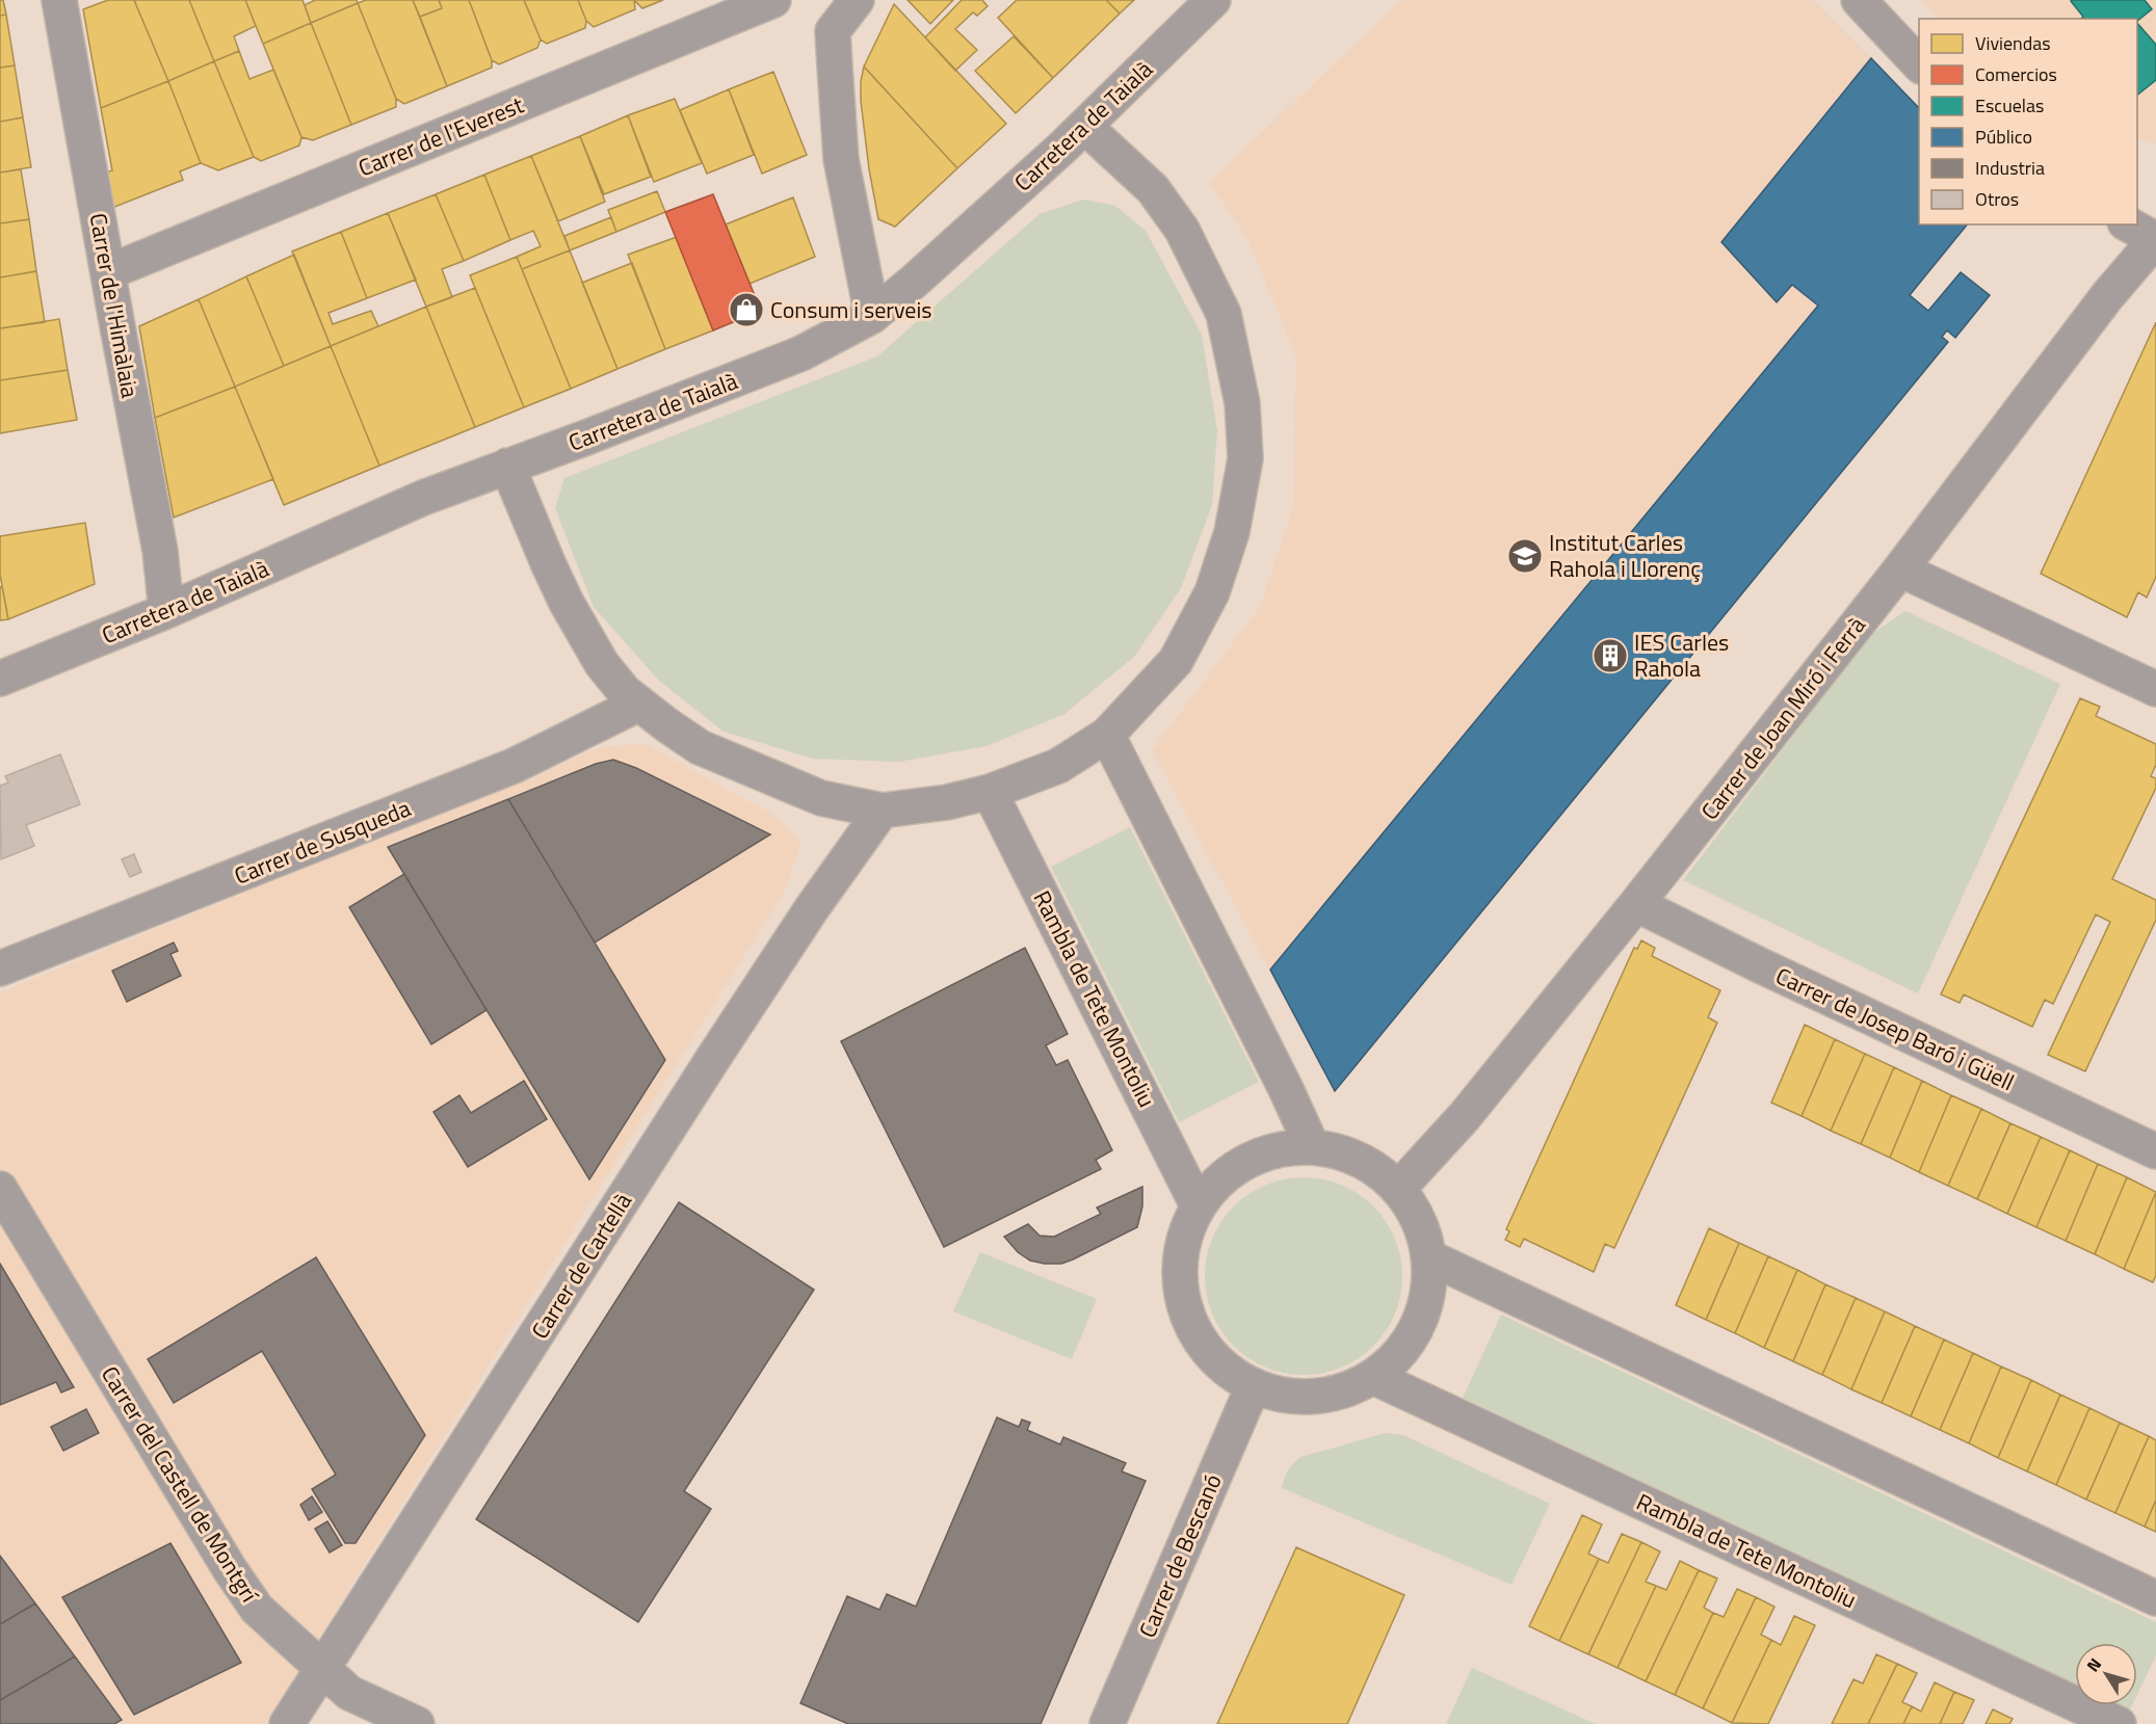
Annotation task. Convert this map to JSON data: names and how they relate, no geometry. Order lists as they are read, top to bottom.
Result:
{
  "streets": {
    "street": [
      "Carretera de Taialà",
      "Carrer de l'Everest",
      "Carrer de l'Himàlaia",
      "Carrer de Joan Miró i Ferrà",
      "Carrer de Susqueda",
      "Rambla de Tete Montoliu",
      "Carrer de Josep Baró i Güell",
      "Carrer de Cartellà",
      "Carrer del Castell de Montgrí",
      "Carrer de Bescanó"
    ]
  },
  "crossings": [
    ["Carretera de Taialà", "Carrer de l'Himàlaia"],
    ["Carrer de l'Everest", "Carrer de l'Himàlaia"],
    ["Carrer de Joan Miró i Ferrà", "Carrer de Josep Baró i Güell"],
    ["Carrer de Cartellà", "Carrer del Castell de Montgrí"]
  ],
  "places": {
    "shop": ["Consum i serveis"],
    "school or university": ["Institut Carles Rahola i Llorenç"],
    "building": ["IES Carles Rahola"]
  },
  "legend": [
    "Viviendas",
    "Comercios",
    "Escuelas",
    "Público",
    "Industria",
    "Otros"
  ],
  "north": "top left"
}
